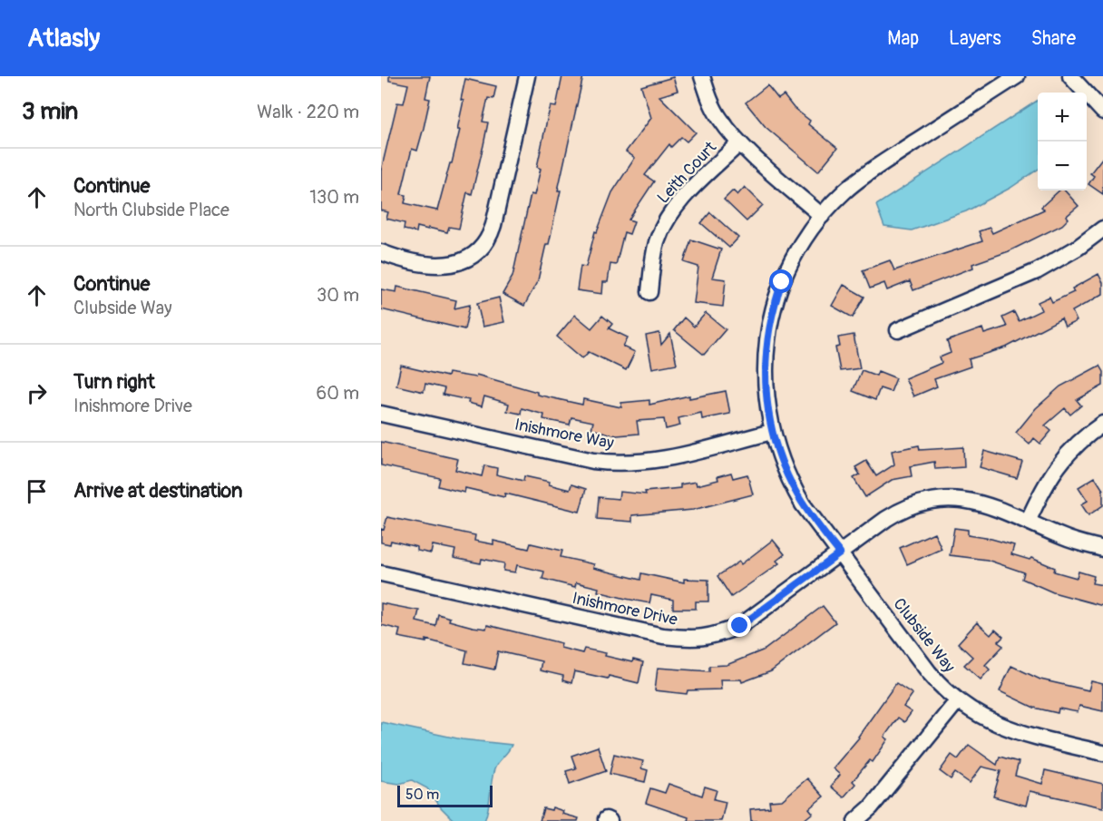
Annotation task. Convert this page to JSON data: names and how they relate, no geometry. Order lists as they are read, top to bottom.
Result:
{
  "streets": {
    "street": [
      "Leith Court",
      "Inishmore Way",
      "Inishmore Drive",
      "Clubside Way"
    ]
  },
  "crossings": [
    ["Inishmore Way", "Clubside Way"],
    ["Inishmore Drive", "Clubside Way"]
  ],
  "scale_bar": "50 m",
  "page": {
    "header": "Atlasly",
    "nav": ["Map", "Layers", "Share"],
    "heading": ["3 min", "Walk · 220 m"],
    "map_buttons": ["+", "−"],
    "list": [
      ["Continue", "North Clubside Place", "130 m"],
      ["Continue", "Clubside Way", "30 m"],
      ["Turn right", "Inishmore Drive", "60 m"],
      "Arrive at destination"
    ],
    "scale": "50 m"
  }
}
